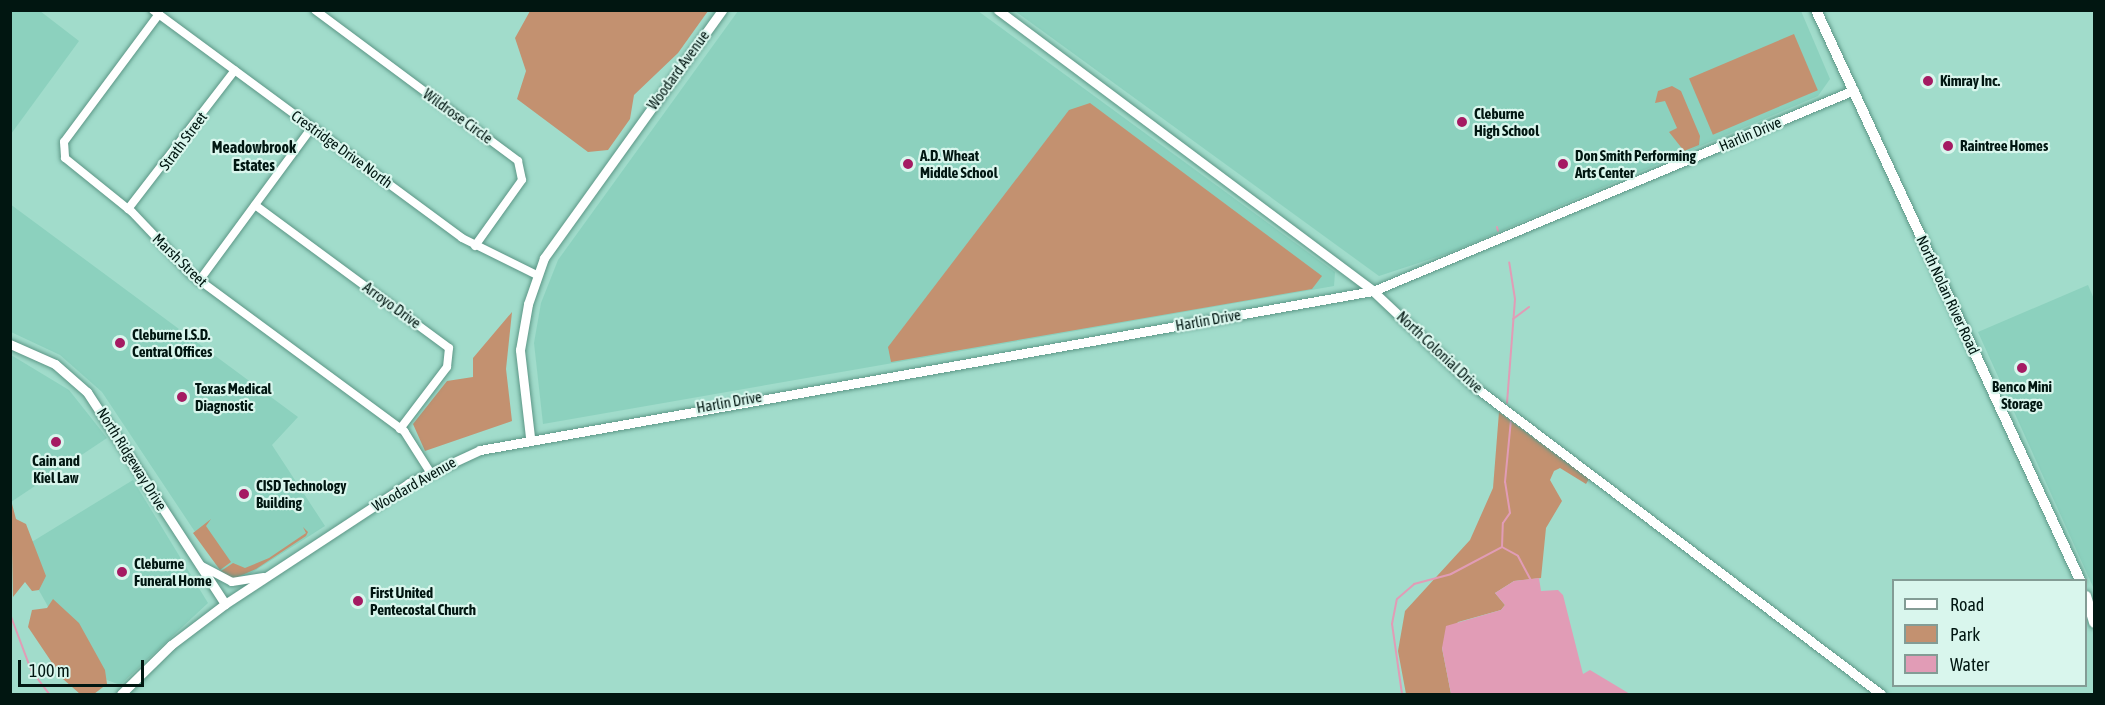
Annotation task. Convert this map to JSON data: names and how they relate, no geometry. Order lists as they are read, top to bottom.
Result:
{
  "streets": {
    "main road": ["North Nolan River Road"],
    "street": [
      "Woodard Avenue",
      "Wildrose Circle",
      "Harlin Drive",
      "Strath Street",
      "Crestridge Drive North",
      "Marsh Street",
      "Arroyo Drive",
      "North Colonial Drive",
      "North Ridgeway Drive"
    ]
  },
  "crossings": [
    ["Woodard Avenue", "Harlin Drive"],
    ["Woodard Avenue", "Crestridge Drive North"],
    ["Woodard Avenue", "Marsh Street"],
    ["Woodard Avenue", "North Ridgeway Drive"],
    ["Wildrose Circle", "Crestridge Drive North"],
    ["Harlin Drive", "North Nolan River Road"],
    ["Harlin Drive", "North Colonial Drive"],
    ["Strath Street", "Crestridge Drive North"],
    ["Strath Street", "Marsh Street"],
    ["Crestridge Drive North", "Marsh Street"],
    ["Marsh Street", "Arroyo Drive"]
  ],
  "districts": ["Meadowbrook Estates"],
  "places": [
    "Kimray Inc.",
    "Cleburne High School",
    "Raintree Homes",
    "A.D. Wheat Middle School",
    "Don Smith Performing Arts Center",
    "Cleburne I.S.D. Central Offices",
    "Benco Mini Storage",
    "Texas Medical Diagnostic",
    "Cain and Kiel Law",
    "CISD Technology Building",
    "Cleburne Funeral Home",
    "First United Pentecostal Church"
  ],
  "legend": ["Road", "Park", "Water"],
  "scale_bar": "100 m"
}
